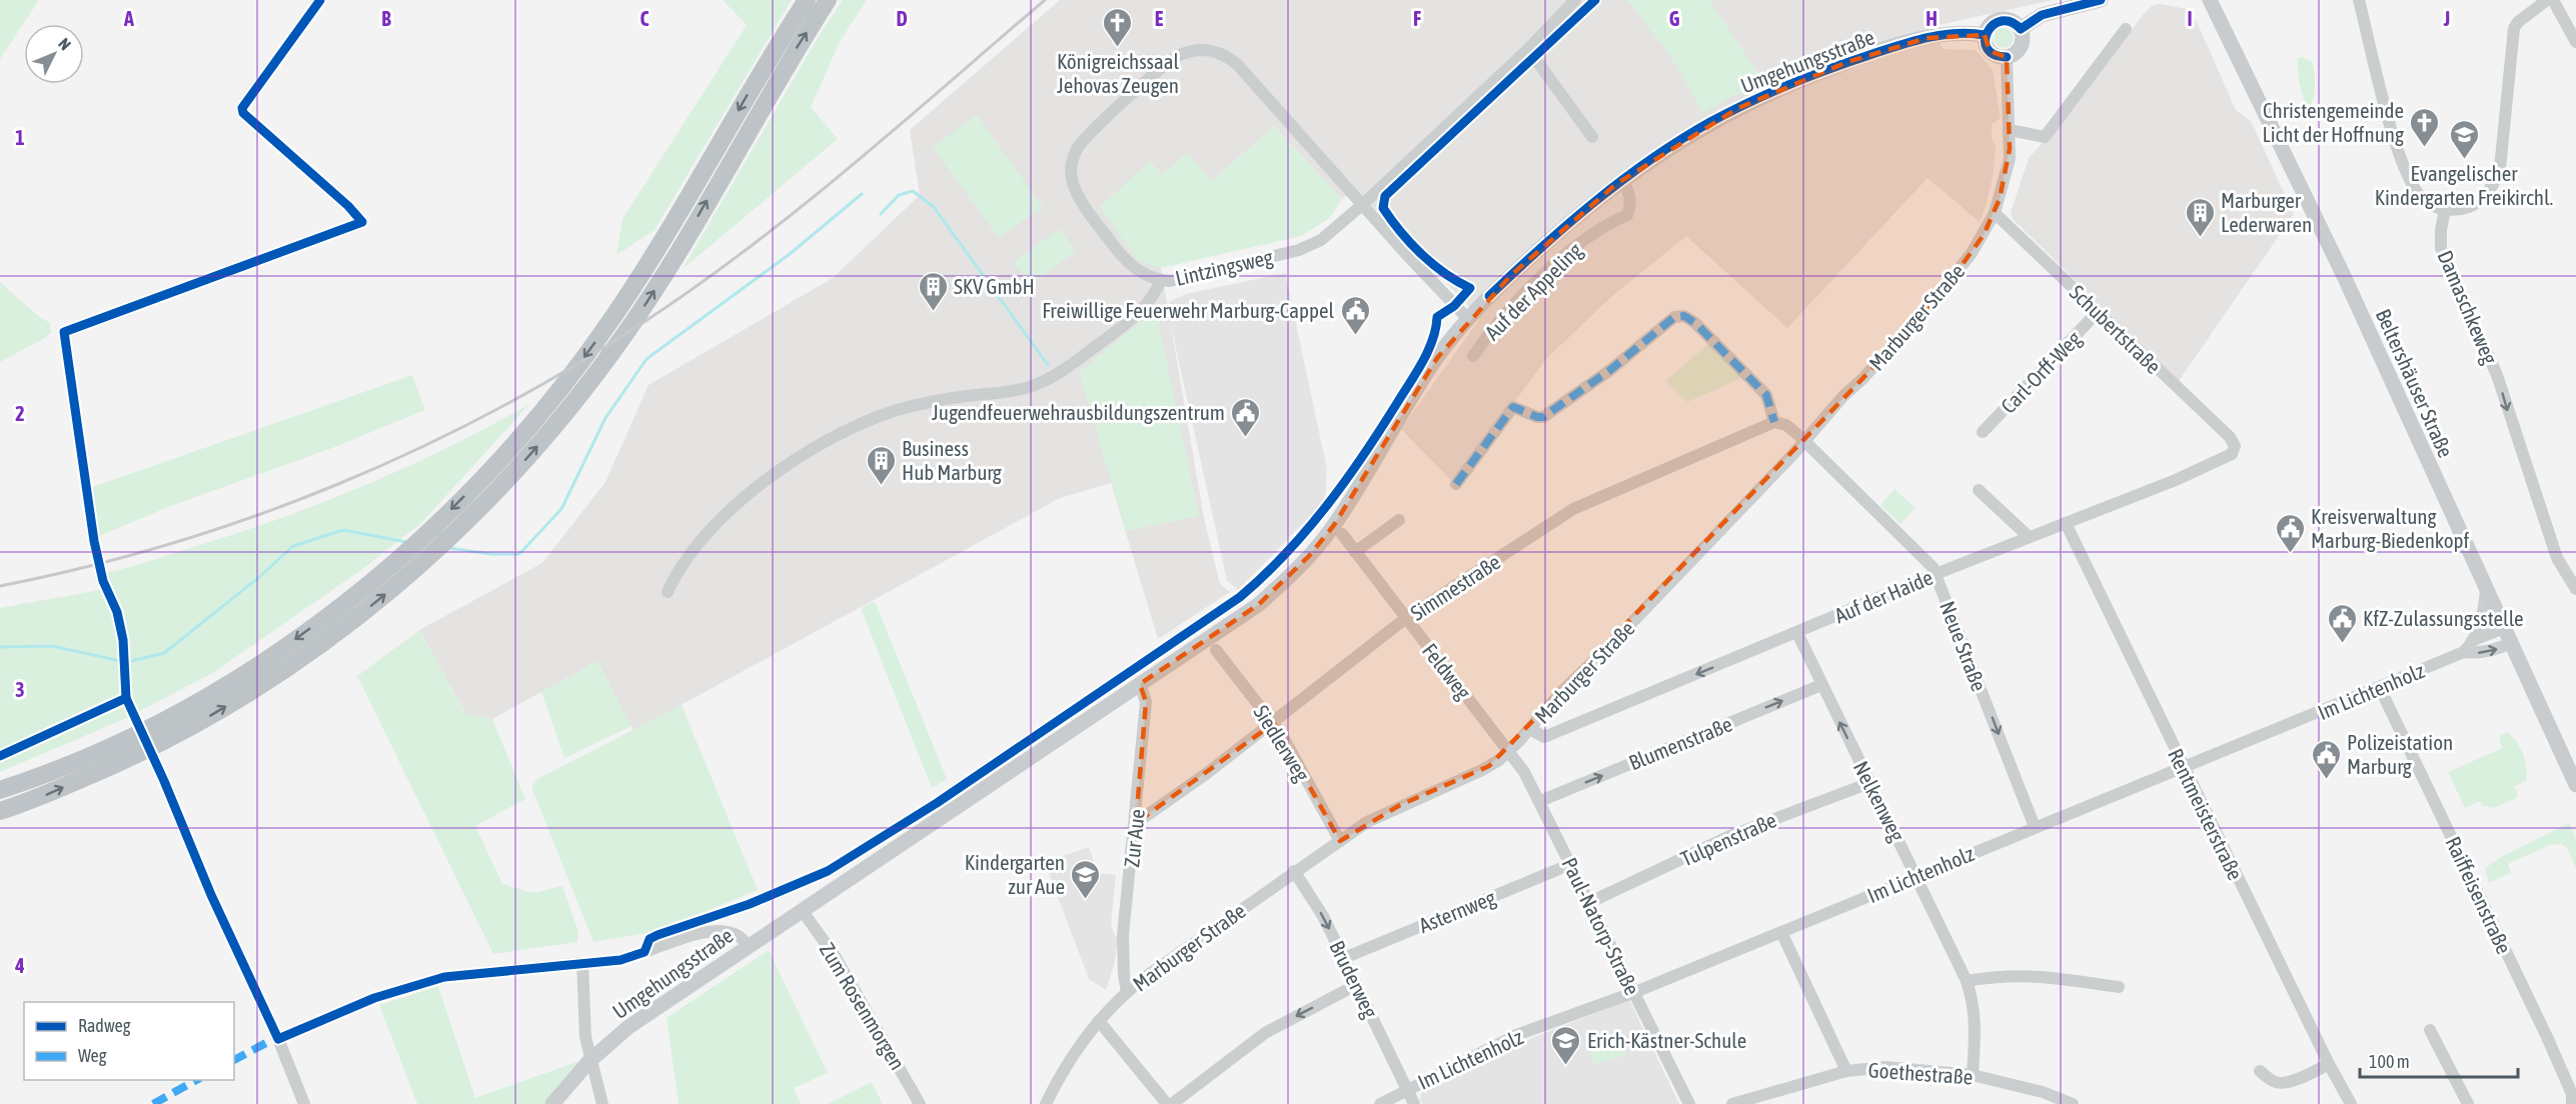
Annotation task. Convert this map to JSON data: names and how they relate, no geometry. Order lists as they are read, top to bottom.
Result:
{
  "streets": {
    "main road": ["Umgehungsstraße", "Beltershäuser Straße"],
    "street": [
      "Lintzingsweg",
      "Auf der Appeling",
      "Damaschkeweg",
      "Marburger Straße",
      "Schubertstraße",
      "Carl-Orff-Weg",
      "Simmestraße",
      "Auf der Haide",
      "Neue Straße",
      "Feldweg",
      "Im Lichtenholz",
      "Siedlerweg",
      "Blumenstraße",
      "Nelkenweg",
      "Rentmeisterstraße",
      "Zur Aue",
      "Tulpenstraße",
      "Raiffeisenstraße",
      "Asternweg",
      "Paul-Natorp-Straße",
      "Bruderweg",
      "Zum Rosenmorgen",
      "Goethestraße"
    ]
  },
  "crossings": [
    ["Umgehungsstraße", "Lintzingsweg"],
    ["Umgehungsstraße", "Auf der Appeling"],
    ["Umgehungsstraße", "Marburger Straße"],
    ["Umgehungsstraße", "Zur Aue"],
    ["Umgehungsstraße", "Zum Rosenmorgen"],
    ["Marburger Straße", "Schubertstraße"],
    ["Marburger Straße", "Auf der Haide"],
    ["Marburger Straße", "Neue Straße"],
    ["Marburger Straße", "Feldweg"],
    ["Marburger Straße", "Siedlerweg"],
    ["Marburger Straße", "Zur Aue"],
    ["Marburger Straße", "Paul-Natorp-Straße"],
    ["Marburger Straße", "Bruderweg"],
    ["Schubertstraße", "Carl-Orff-Weg"],
    ["Schubertstraße", "Auf der Haide"],
    ["Beltershäuser Straße", "Im Lichtenholz"],
    ["Simmestraße", "Feldweg"],
    ["Simmestraße", "Siedlerweg"],
    ["Simmestraße", "Zur Aue"],
    ["Auf der Haide", "Neue Straße"],
    ["Auf der Haide", "Nelkenweg"],
    ["Auf der Haide", "Rentmeisterstraße"],
    ["Neue Straße", "Im Lichtenholz"],
    ["Feldweg", "Paul-Natorp-Straße"],
    ["Im Lichtenholz", "Nelkenweg"],
    ["Im Lichtenholz", "Rentmeisterstraße"],
    ["Im Lichtenholz", "Raiffeisenstraße"],
    ["Im Lichtenholz", "Paul-Natorp-Straße"],
    ["Im Lichtenholz", "Bruderweg"],
    ["Blumenstraße", "Nelkenweg"],
    ["Blumenstraße", "Paul-Natorp-Straße"],
    ["Nelkenweg", "Tulpenstraße"],
    ["Nelkenweg", "Goethestraße"],
    ["Tulpenstraße", "Paul-Natorp-Straße"],
    ["Asternweg", "Paul-Natorp-Straße"],
    ["Asternweg", "Bruderweg"]
  ],
  "one_way": [
    "Damaschkeweg",
    "Auf der Haide",
    "Neue Straße",
    "Blumenstraße",
    "Bruderweg"
  ],
  "places": {
    "church": ["Königreichssaal Jehovas Zeugen", "Christengemeinde Licht der Hoffnung"],
    "school or university": ["Evangelischer Kindergarten Freikirchl.", "Kindergarten zur Aue", "Erich-Kästner-Schule"],
    "building": ["Marburger Lederwaren", "SKV GmbH", "Business Hub Marburg"],
    "public building": [
      "Freiwillige Feuerwehr Marburg-Cappel",
      "Jugendfeuerwehrausbildungszentrum",
      "Kreisverwaltung Marburg-Biedenkopf",
      "KfZ-Zulassungsstelle",
      "Polizeistation Marburg"
    ]
  },
  "legend": ["Radweg", "Weg"],
  "scale_bar": "100 m",
  "north": "top right",
  "grid": {
    "columns": [
      "A",
      "B",
      "C",
      "D",
      "E",
      "F",
      "G",
      "H",
      "I",
      "J"
    ],
    "rows": [
      "1",
      "2",
      "3",
      "4"
    ]
  }
}
